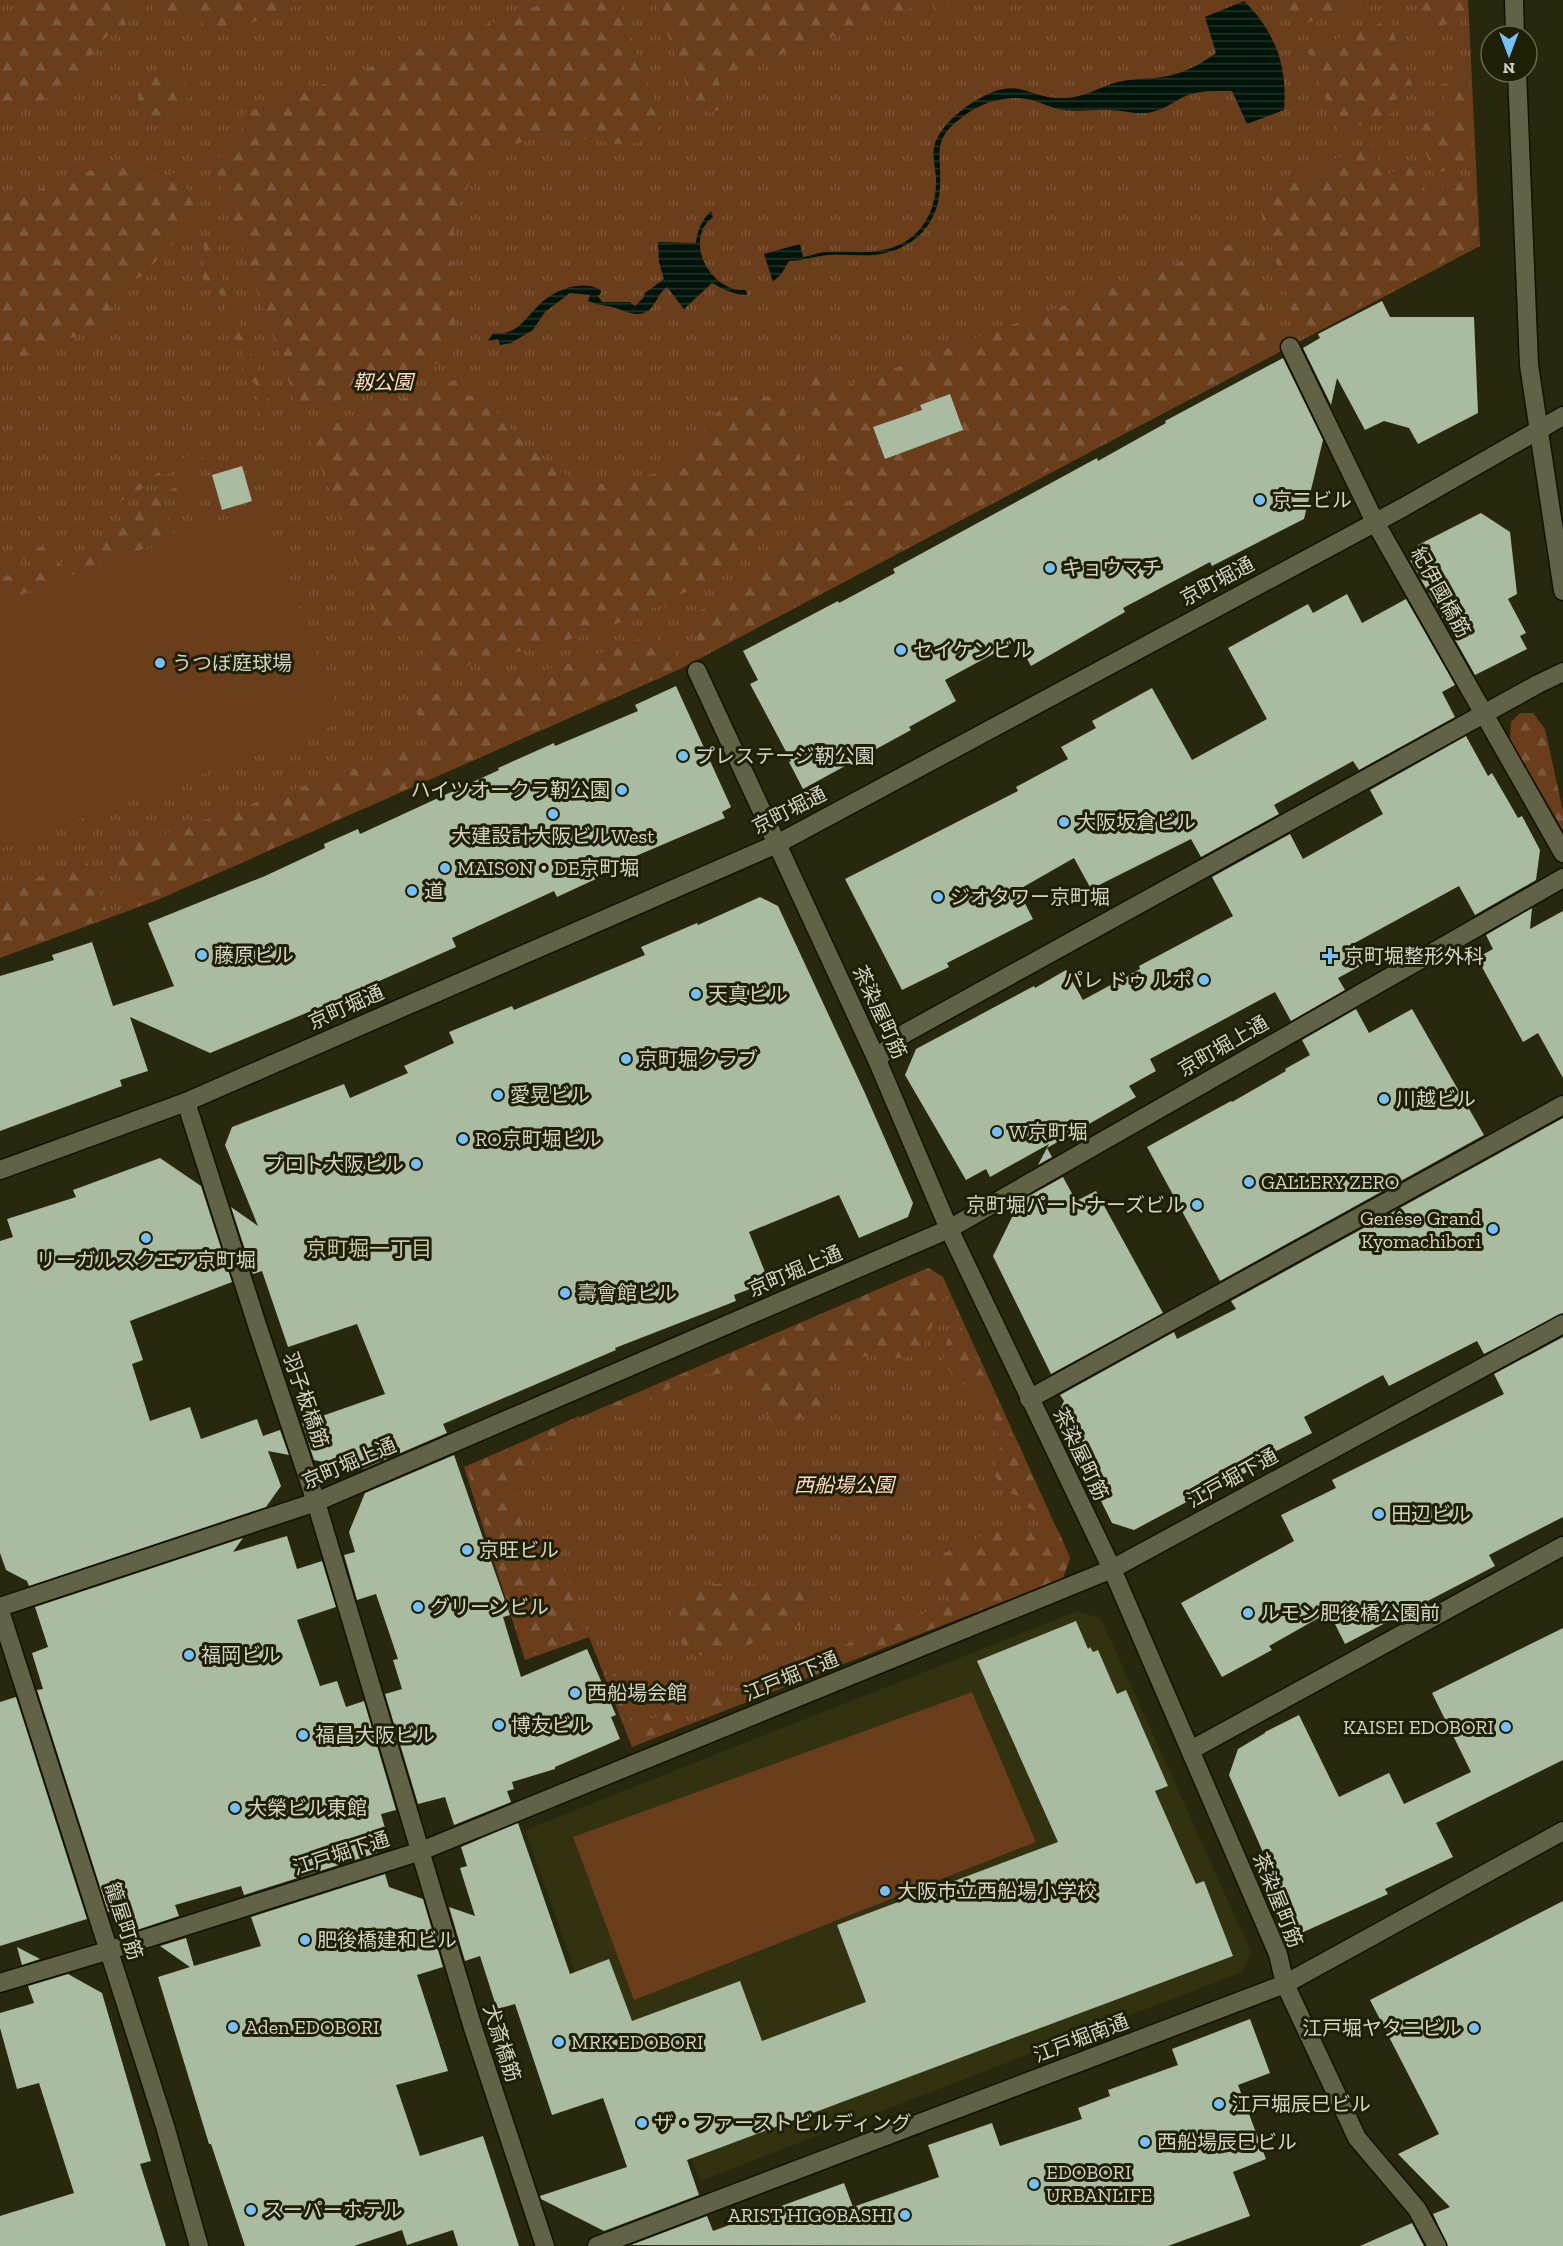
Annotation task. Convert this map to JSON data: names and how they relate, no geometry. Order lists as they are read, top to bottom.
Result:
{
  "streets": {
    "street": [
      "京町堀通",
      "紀伊國橋筋",
      "茶染屋町筋",
      "京町堀上通",
      "羽子板橋筋",
      "江戸堀下通",
      "籠屋町筋",
      "江戸堀南通",
      "犬斎橋筋"
    ]
  },
  "crossings": [
    ["京町堀通", "紀伊國橋筋"],
    ["京町堀通", "茶染屋町筋"],
    ["京町堀通", "羽子板橋筋"],
    ["茶染屋町筋", "京町堀上通"],
    ["茶染屋町筋", "江戸堀下通"],
    ["茶染屋町筋", "江戸堀南通"],
    ["京町堀上通", "羽子板橋筋"],
    ["京町堀上通", "籠屋町筋"],
    ["羽子板橋筋", "江戸堀下通"],
    ["羽子板橋筋", "犬斎橋筋"],
    ["江戸堀下通", "籠屋町筋"],
    ["江戸堀下通", "犬斎橋筋"]
  ],
  "districts": ["京町堀一丁目"],
  "parks": ["靱公園", "西船場公園"],
  "places": {
    "other": [
      "京二ビル",
      "キョウマチ",
      "セイケンビル",
      "うつぼ庭球場",
      "プレステージ靭公園",
      "ハイツオークラ靭公園",
      "大建設計大阪ビルWest",
      "大阪坂倉ビル",
      "MAISON・DE京町堀",
      "道",
      "ジオタワー京町堀",
      "藤原ビル",
      "パレ ドゥ ルポ",
      "天真ビル",
      "京町堀クラブ",
      "愛晃ビル",
      "川越ビル",
      "W京町堀",
      "RO京町堀ビル",
      "プロト大阪ビル",
      "GALLERY ZERO",
      "京町堀パートナーズビル",
      "Genêse Grand Kyomachibori",
      "リーガルスクエア京町堀",
      "壽會館ビル",
      "田辺ビル",
      "京旺ビル",
      "グリーンビル",
      "ルモン肥後橋公園前",
      "福岡ビル",
      "西船場会館",
      "博友ビル",
      "KAISEI EDOBORI",
      "福昌大阪ビル",
      "大榮ビル東館",
      "大阪市立西船場小学校",
      "肥後橋建和ビル",
      "Aden EDOBORI",
      "江戸堀ヤタニビル",
      "MRK EDOBORI",
      "江戸堀辰巳ビル",
      "ザ・ファーストビルディング",
      "西船場辰巳ビル",
      "EDOBORI URBANLIFE",
      "スーパーホテル",
      "ARIST HIGOBASHI"
    ],
    "health": ["京町堀整形外科"]
  },
  "north": "bottom"
}
